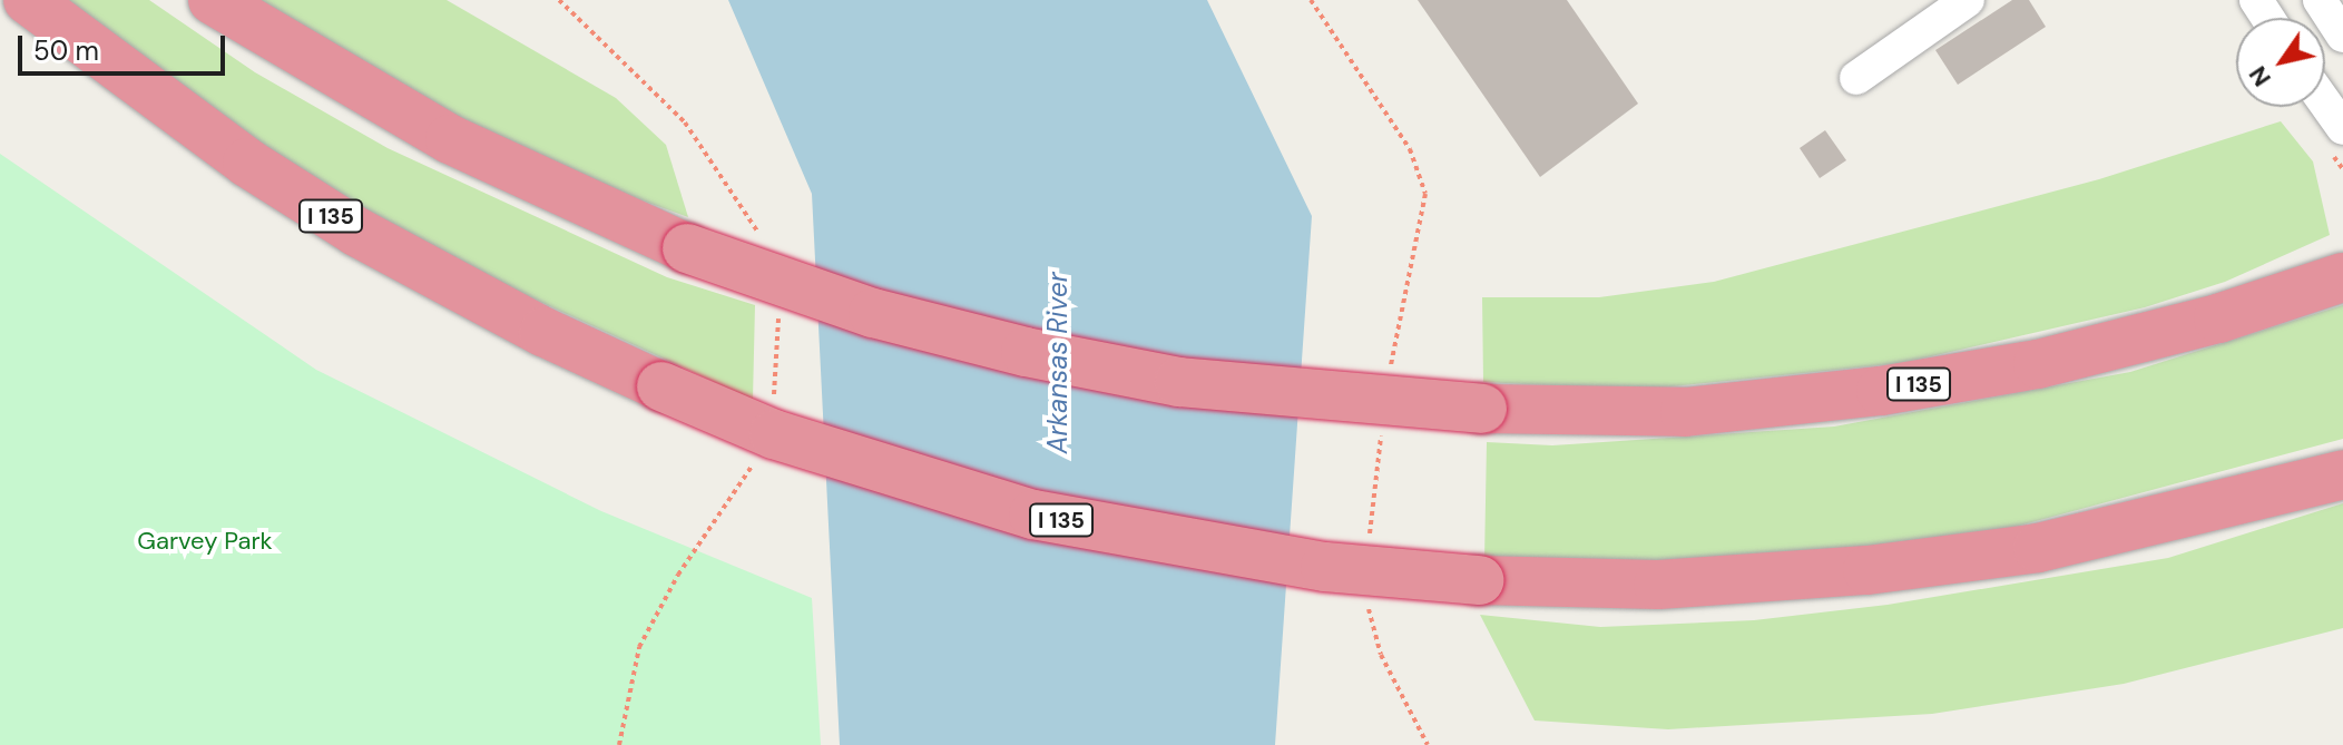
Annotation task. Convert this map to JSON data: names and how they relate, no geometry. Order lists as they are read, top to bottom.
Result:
{
  "streets": {
    "highway": ["I 135"]
  },
  "water": ["Arkansas River"],
  "parks": ["Garvey Park"],
  "scale_bar": "50 m",
  "north": "bottom left"
}
